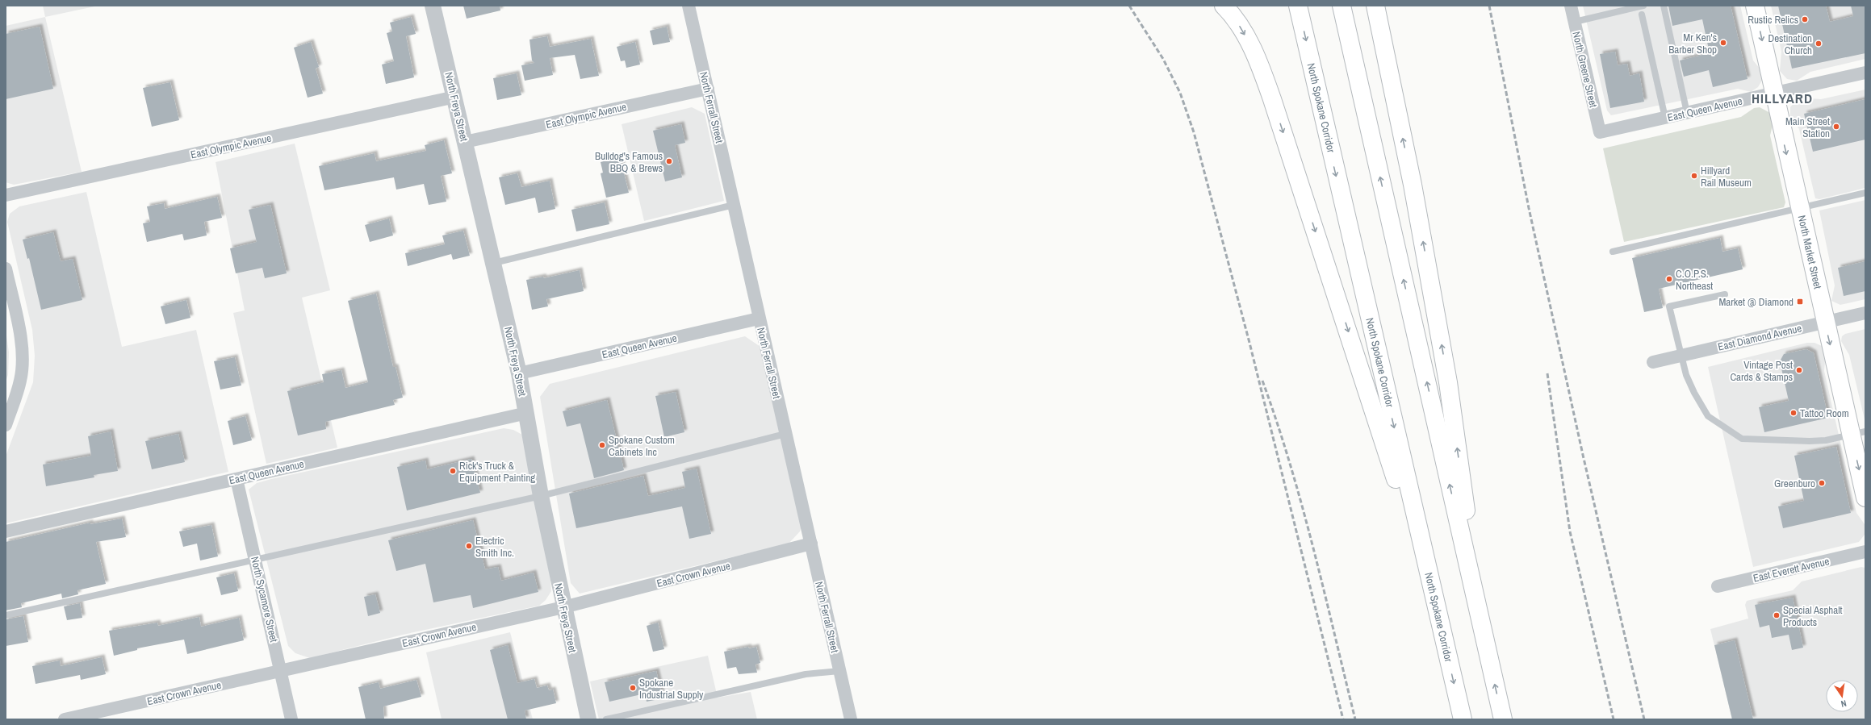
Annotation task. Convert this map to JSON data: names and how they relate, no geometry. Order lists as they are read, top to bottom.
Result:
{
  "streets": {
    "main road": ["North Spokane Corridor", "North Market Street"],
    "street": [
      "North Greene Street",
      "North Freya Street",
      "North Ferrall Street",
      "East Queen Avenue",
      "East Olympic Avenue",
      "East Diamond Avenue",
      "East Everett Avenue",
      "East Crown Avenue",
      "North Sycamore Street"
    ]
  },
  "crossings": [
    ["North Greene Street", "East Queen Avenue"],
    ["North Freya Street", "East Queen Avenue"],
    ["North Freya Street", "East Olympic Avenue"],
    ["North Freya Street", "East Crown Avenue"],
    ["North Ferrall Street", "East Queen Avenue"],
    ["North Ferrall Street", "East Olympic Avenue"],
    ["North Ferrall Street", "East Crown Avenue"],
    ["East Queen Avenue", "North Market Street"],
    ["East Queen Avenue", "North Sycamore Street"],
    ["North Market Street", "East Diamond Avenue"],
    ["East Crown Avenue", "North Sycamore Street"]
  ],
  "one_way": ["North Market Street"],
  "districts": ["HILLYARD"],
  "places": {
    "other": [
      "Rustic Relics",
      "Mr Ken's Barber Shop",
      "Destination Church",
      "Main Street Station",
      "Bulldog's Famous BBQ & Brews",
      "Hillyard Rail Museum",
      "C.O.P.S. Northeast",
      "Vintage Post Cards & Stamps",
      "Tattoo Room",
      "Spokane Custom Cabinets Inc",
      "Rick's Truck & Equipment Painting",
      "Greenburo",
      "Electric Smith Inc.",
      "Special Asphalt Products",
      "Spokane Industrial Supply"
    ],
    "transit": ["Market @ Diamond"]
  },
  "north": "bottom"
}
